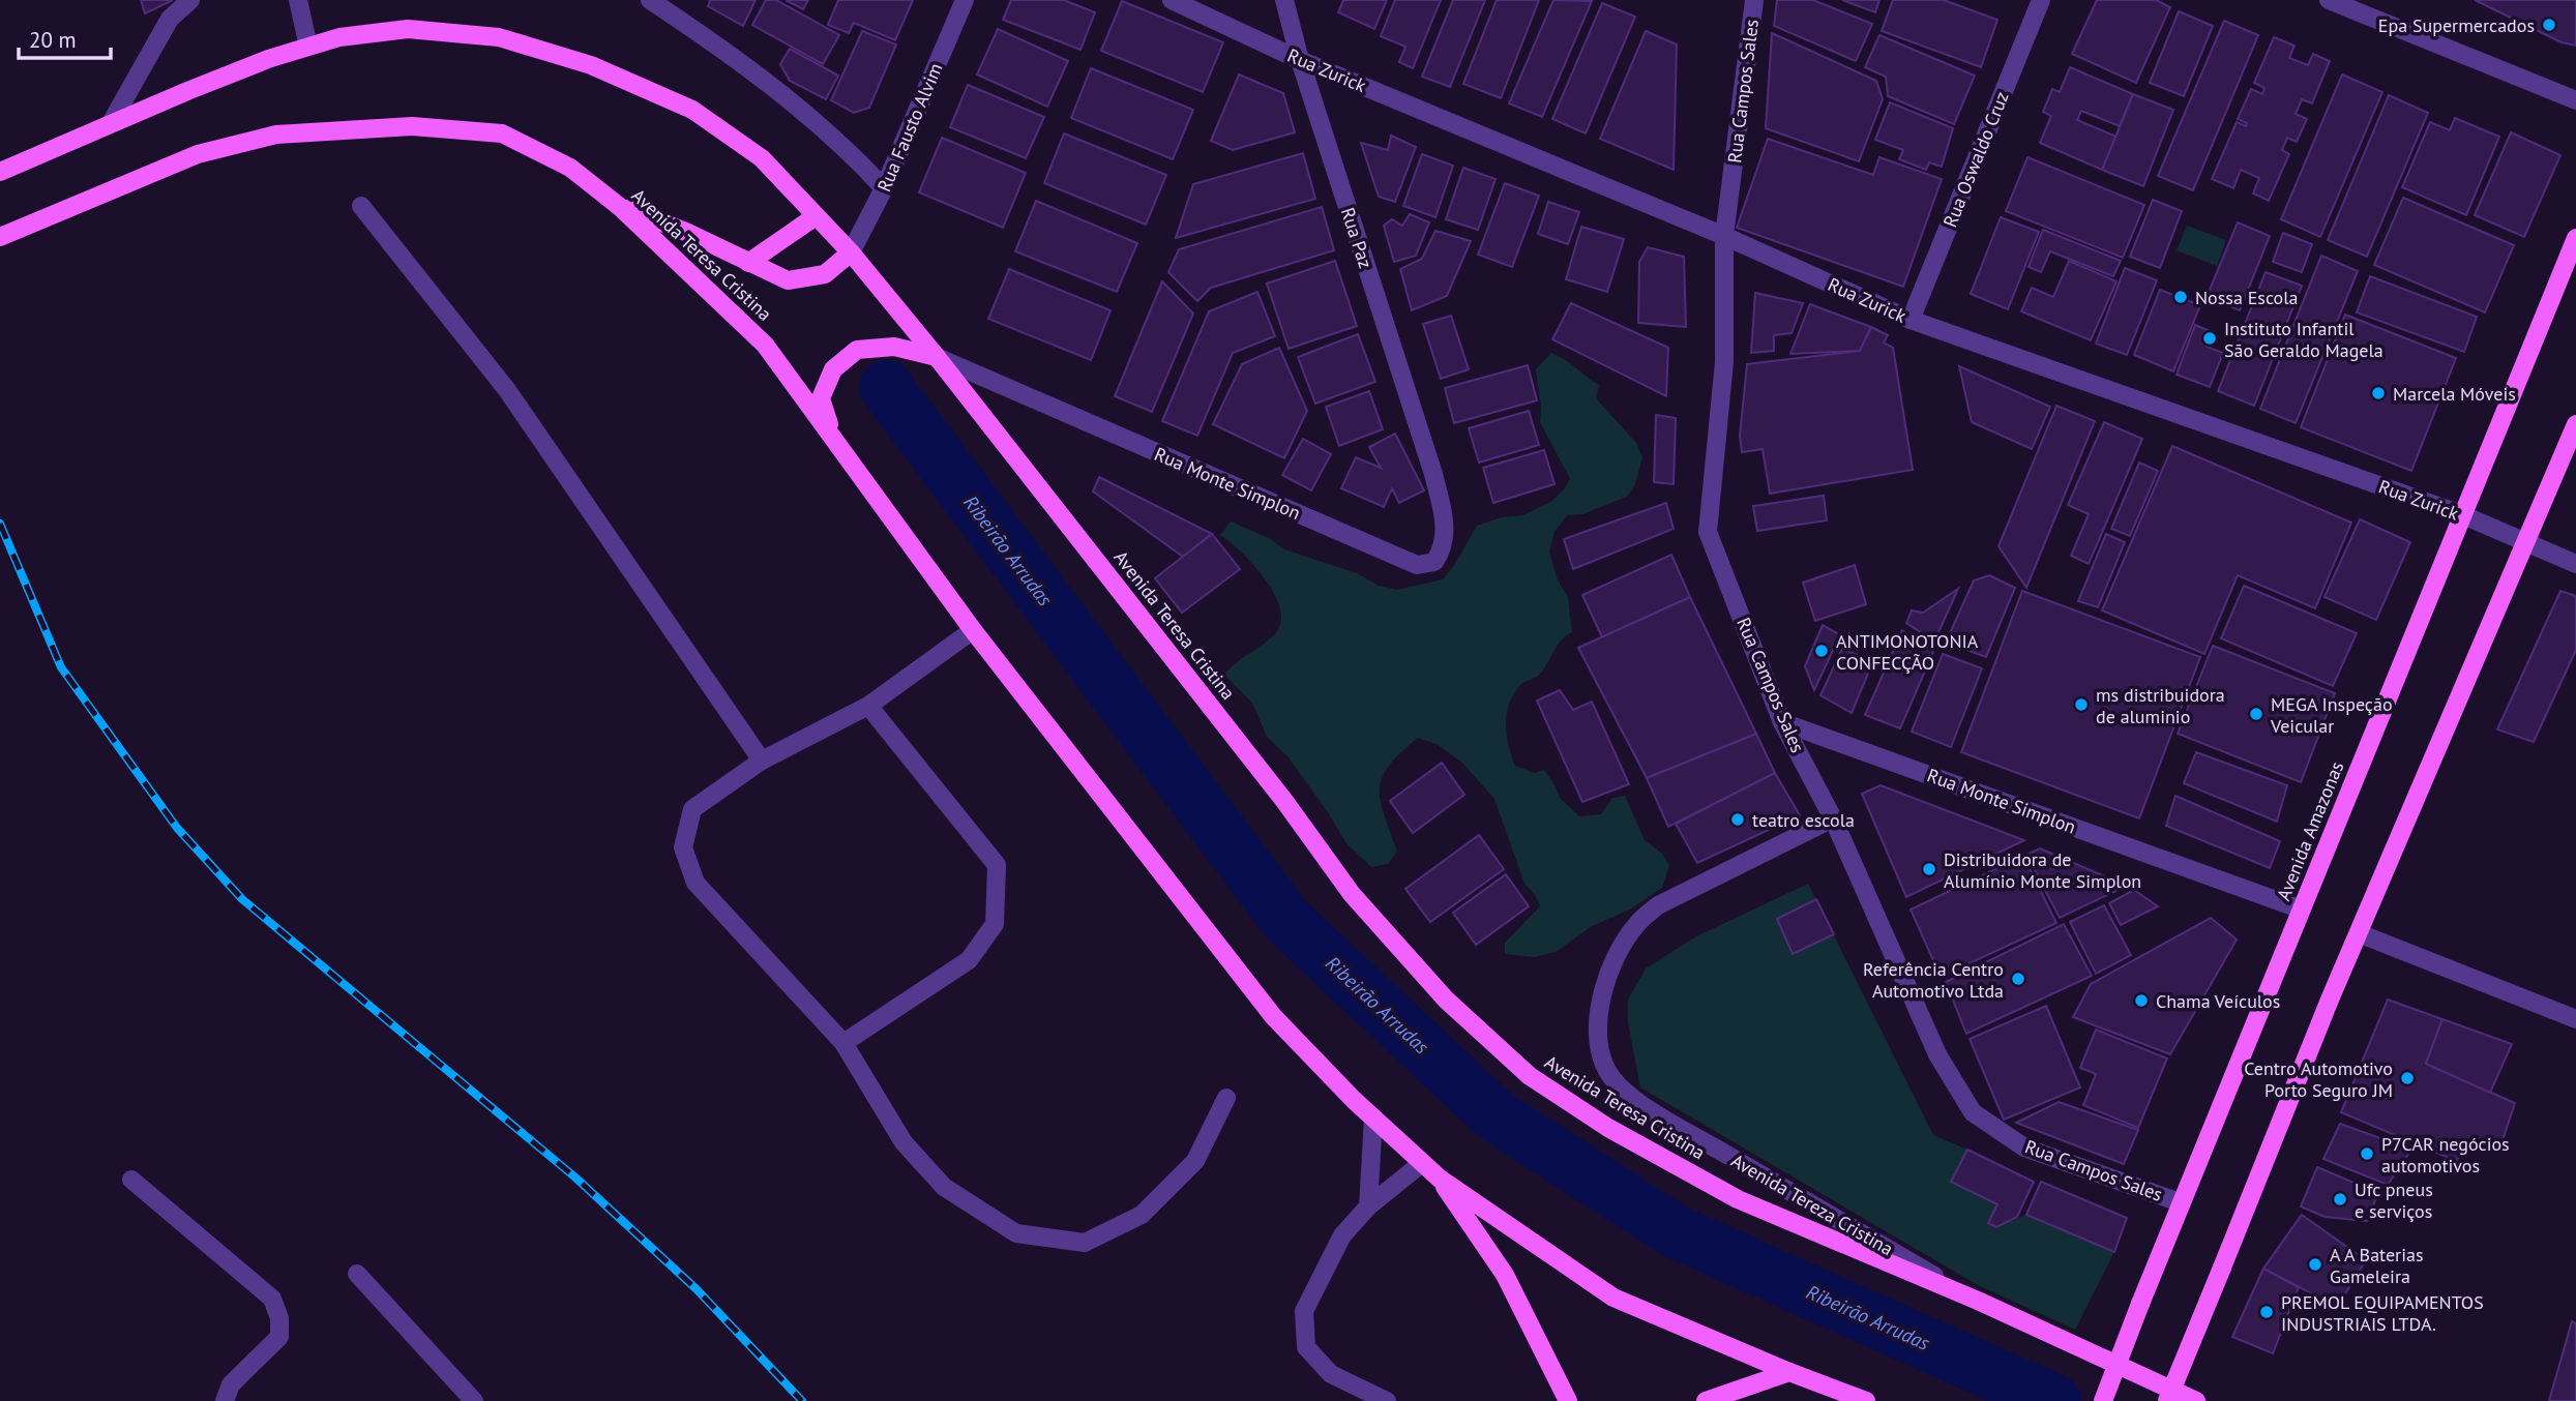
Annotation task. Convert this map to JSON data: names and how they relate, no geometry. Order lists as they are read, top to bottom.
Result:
{
  "streets": {
    "main road": ["Avenida Teresa Cristina", "Avenida Amazonas"],
    "street": [
      "Rua Zurick",
      "Rua Campos Sales",
      "Rua Fausto Alvim",
      "Rua Oswaldo Cruz",
      "Rua Paz",
      "Rua Monte Simplon",
      "Avenida Tereza Cristina"
    ]
  },
  "crossings": [
    ["Rua Zurick", "Rua Campos Sales"],
    ["Rua Zurick", "Rua Oswaldo Cruz"],
    ["Rua Zurick", "Rua Paz"],
    ["Rua Zurick", "Avenida Amazonas"],
    ["Rua Campos Sales", "Rua Monte Simplon"],
    ["Rua Campos Sales", "Avenida Amazonas"],
    ["Rua Campos Sales", "Avenida Tereza Cristina"],
    ["Rua Fausto Alvim", "Avenida Teresa Cristina"],
    ["Rua Paz", "Rua Monte Simplon"],
    ["Avenida Teresa Cristina", "Rua Monte Simplon"],
    ["Avenida Teresa Cristina", "Avenida Tereza Cristina"],
    ["Rua Monte Simplon", "Avenida Amazonas"]
  ],
  "water": ["Ribeirão Arrudas"],
  "places": [
    "Epa Supermercados",
    "Nossa Escola",
    "Instituto Infantil São Geraldo Magela",
    "Marcela Móveis",
    "ANTIMONOTONIA CONFECÇÃO",
    "ms distribuidora de aluminio",
    "MEGA Inspeção Veicular",
    "teatro escola",
    "Distribuidora de Alumínio Monte Simplon",
    "Referência Centro Automotivo Ltda",
    "Chama Veículos",
    "Centro Automotivo Porto Seguro JM",
    "P7CAR negócios automotivos",
    "Ufc pneus e serviços",
    "A A Baterias Gameleira",
    "PREMOL EQUIPAMENTOS INDUSTRIAIS LTDA."
  ],
  "scale_bar": "20 m"
}
